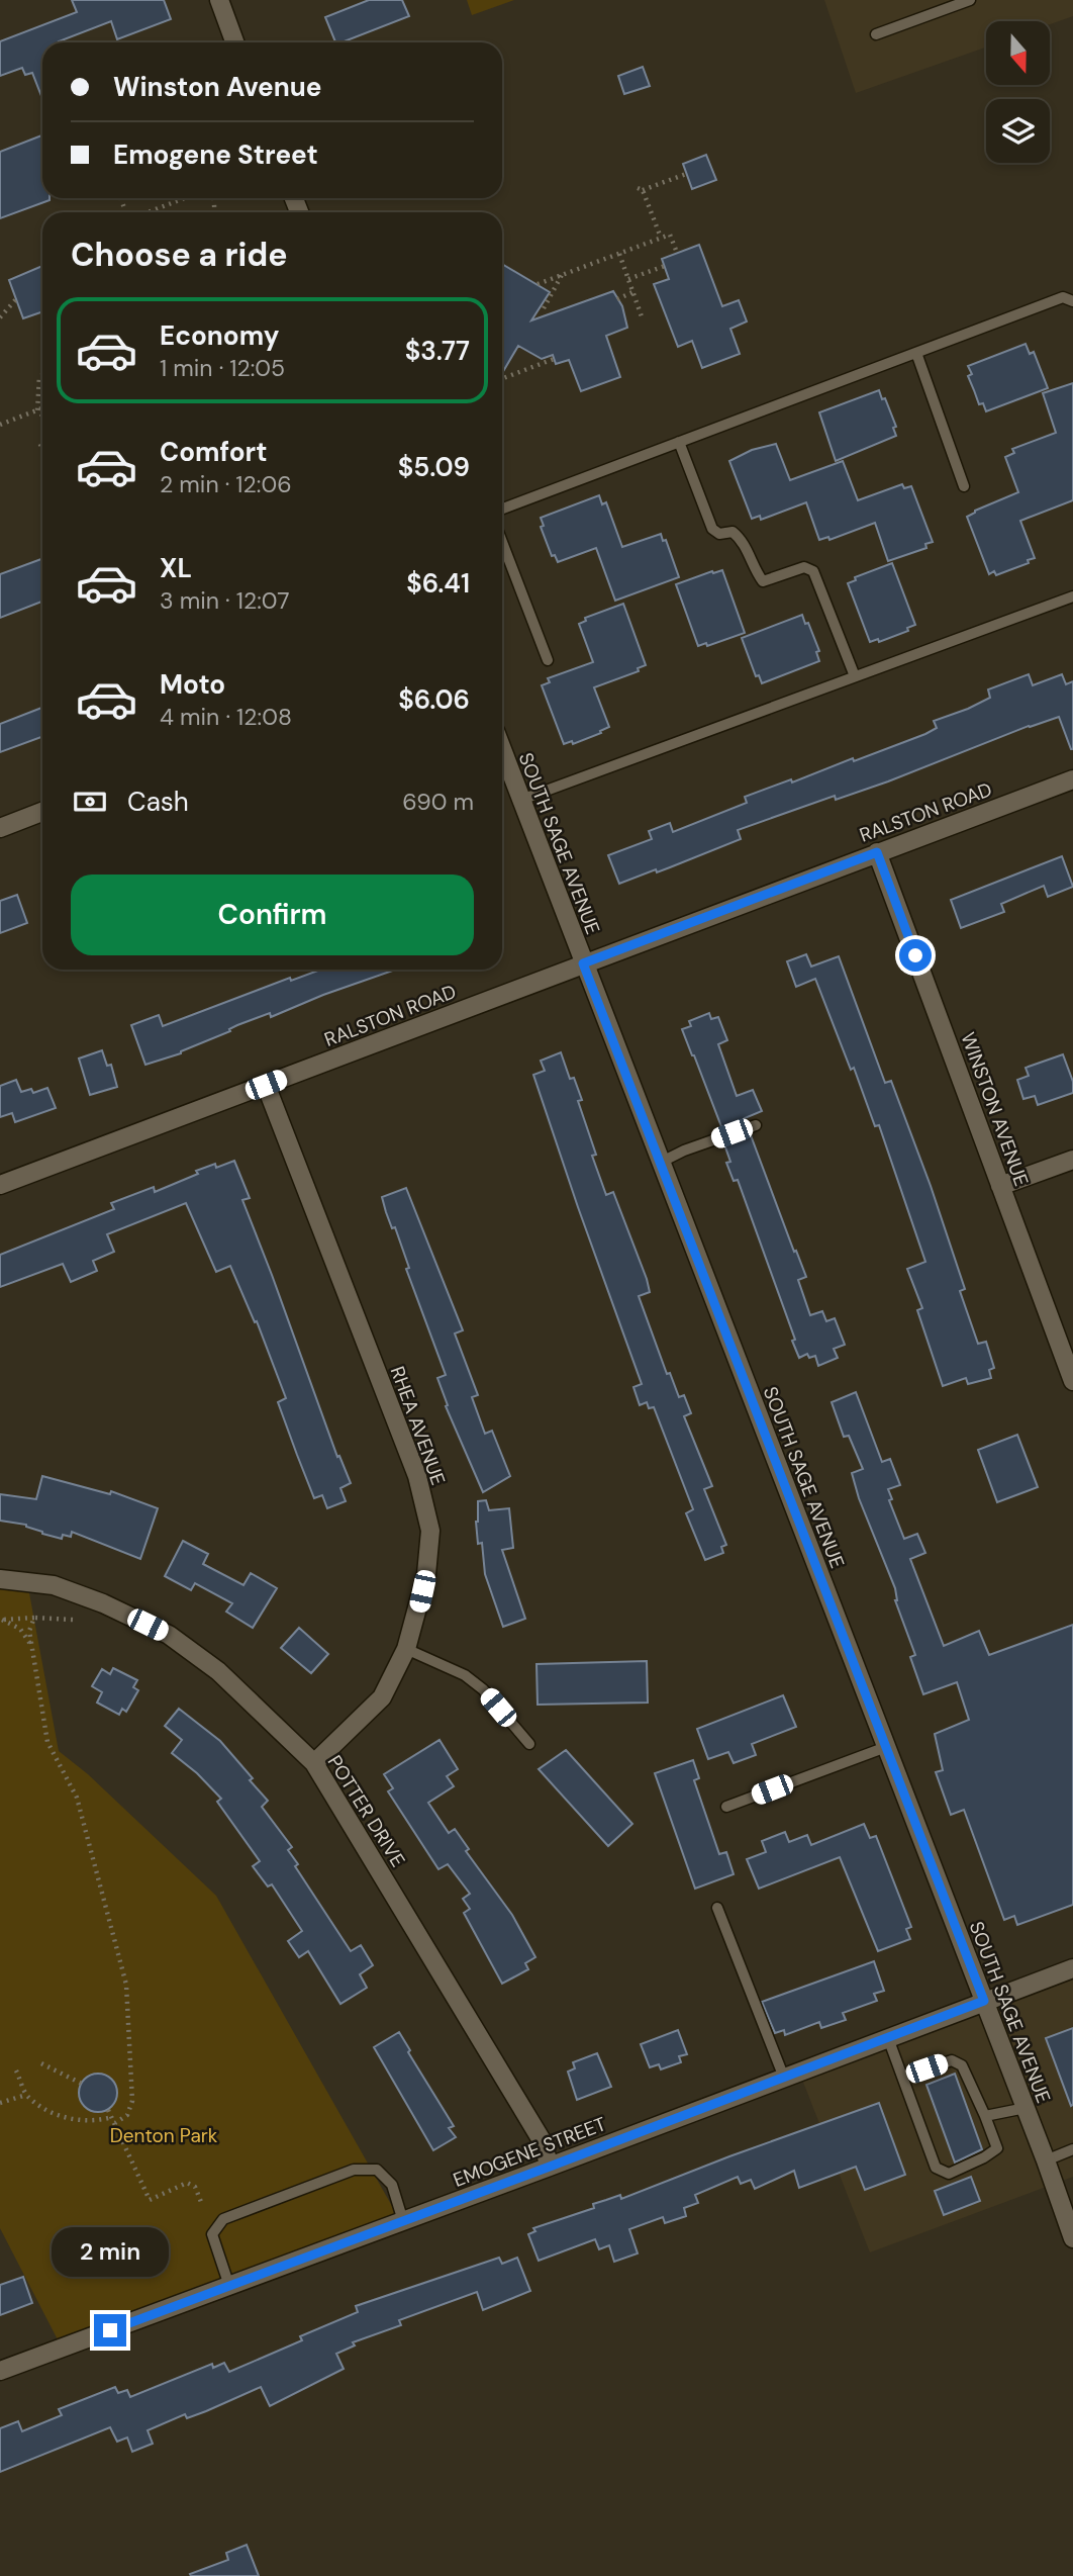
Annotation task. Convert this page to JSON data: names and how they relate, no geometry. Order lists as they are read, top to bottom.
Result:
{
  "streets": {
    "street": [
      "RALSTON ROAD",
      "SOUTH SAGE AVENUE",
      "WINSTON AVENUE",
      "RHEA AVENUE",
      "POTTER DRIVE",
      "EMOGENE STREET"
    ]
  },
  "crossings": [
    ["RALSTON ROAD", "SOUTH SAGE AVENUE"],
    ["RALSTON ROAD", "WINSTON AVENUE"],
    ["RALSTON ROAD", "RHEA AVENUE"],
    ["SOUTH SAGE AVENUE", "EMOGENE STREET"],
    ["RHEA AVENUE", "POTTER DRIVE"],
    ["POTTER DRIVE", "EMOGENE STREET"]
  ],
  "parks": ["Denton Park"],
  "north": "bottom",
  "page": {
    "banner": ["Winston Avenue", "Emogene Street"],
    "heading": "Choose a ride",
    "list": [
      {
        "name": "Economy",
        "note": "1 min · 12:05",
        "value": "$3.77"
      },
      {
        "name": "Comfort",
        "note": "2 min · 12:06",
        "value": "$5.09"
      },
      {
        "name": "XL",
        "note": "3 min · 12:07",
        "value": "$6.41"
      },
      {
        "name": "Moto",
        "note": "4 min · 12:08",
        "value": "$6.06"
      }
    ],
    "pay": ["Cash", "690 m"],
    "buttons": "Confirm",
    "bubble": "2 min"
  }
}
